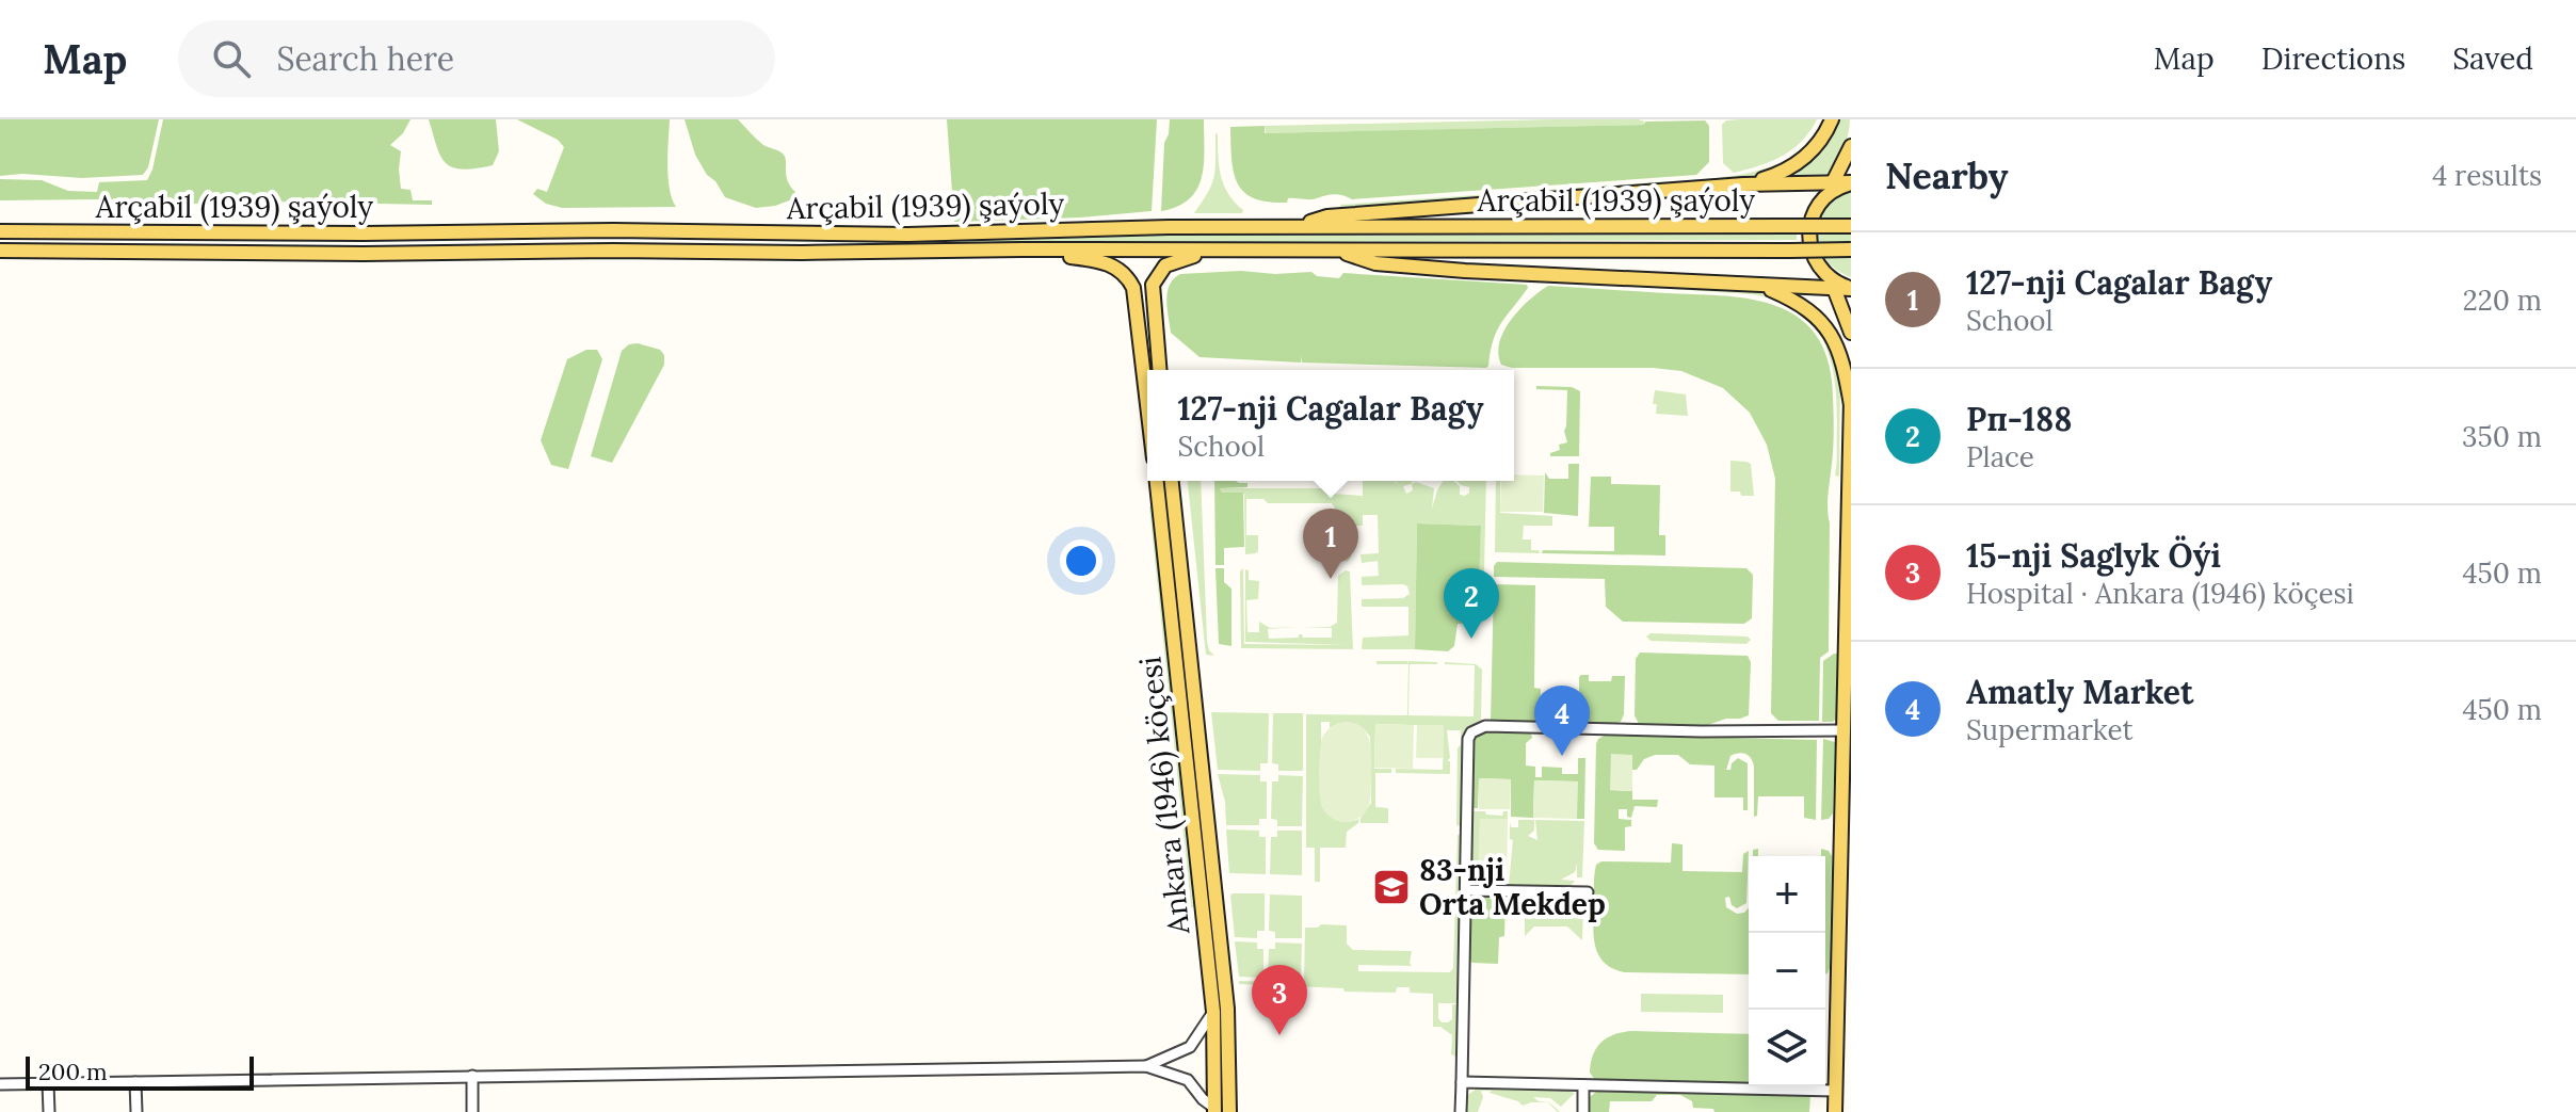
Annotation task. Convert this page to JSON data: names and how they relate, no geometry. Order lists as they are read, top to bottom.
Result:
{
  "streets": {
    "main road": ["Arçabil (1939) şaýoly", "Ankara (1946) köçesi"]
  },
  "places": {
    "school or university": ["83-nji Orta Mekdep"]
  },
  "scale_bar": "200 m",
  "page": {
    "header": "Map",
    "search": "Search here",
    "nav": ["Map", "Directions", "Saved"],
    "heading": ["Nearby", "4 results"],
    "list": [
      {
        "mark": "1",
        "name": "127-nji Cagalar Bagy",
        "note": "School",
        "value": "220 m"
      },
      {
        "mark": "2",
        "name": "Рп-188",
        "note": "Place",
        "value": "350 m"
      },
      {
        "mark": "3",
        "name": "15-nji Saglyk Öýi",
        "note": "Hospital · Ankara (1946) köçesi",
        "value": "450 m"
      },
      {
        "mark": "4",
        "name": "Amatly Market",
        "note": "Supermarket",
        "value": "450 m"
      }
    ],
    "popup": ["127-nji Cagalar Bagy", "School"],
    "pins": [
      "1",
      "2",
      "4",
      "3"
    ],
    "map_buttons": ["+", "−"],
    "scale": "200 m"
  }
}
